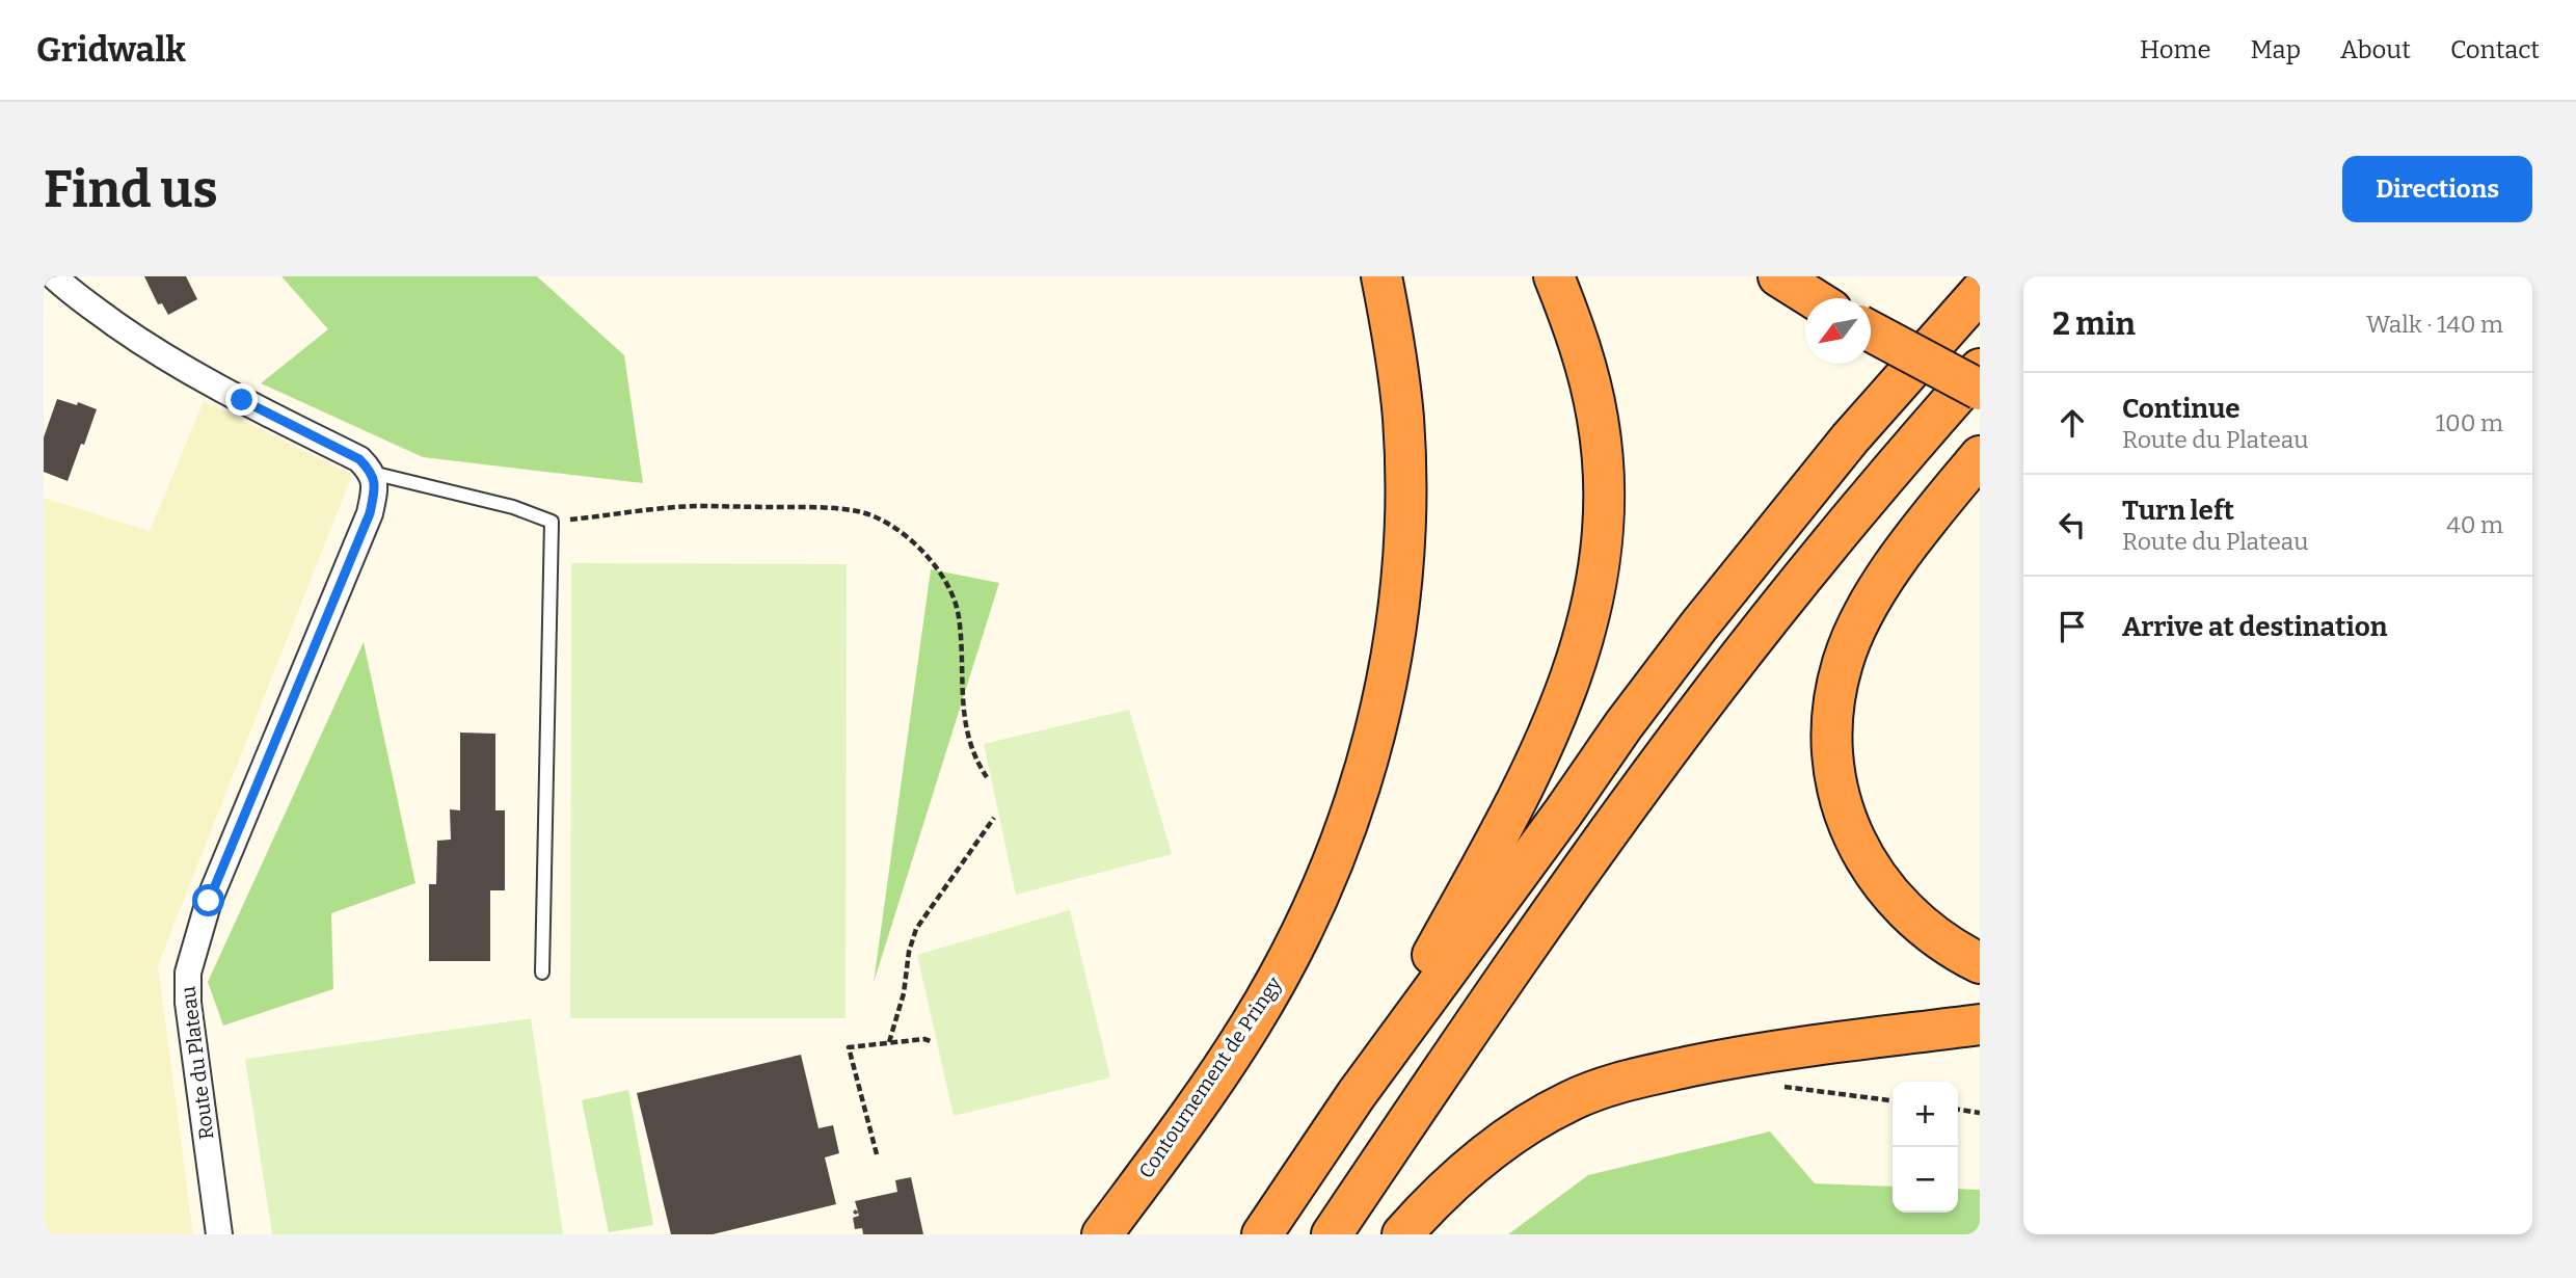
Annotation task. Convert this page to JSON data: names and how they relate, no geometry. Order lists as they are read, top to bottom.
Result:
{
  "streets": {
    "highway": ["Contournement de Pringy"],
    "street": ["Route du Plateau"]
  },
  "north": "bottom left",
  "page": {
    "header": "Gridwalk",
    "nav": [
      "Home",
      "Map",
      "About",
      "Contact"
    ],
    "buttons": "Directions",
    "title": "Find us",
    "heading": ["2 min", "Walk · 140 m"],
    "list": [
      ["Continue", "Route du Plateau", "100 m"],
      ["Turn left", "Route du Plateau", "40 m"],
      "Arrive at destination"
    ],
    "map_buttons": ["+", "−"]
  }
}
